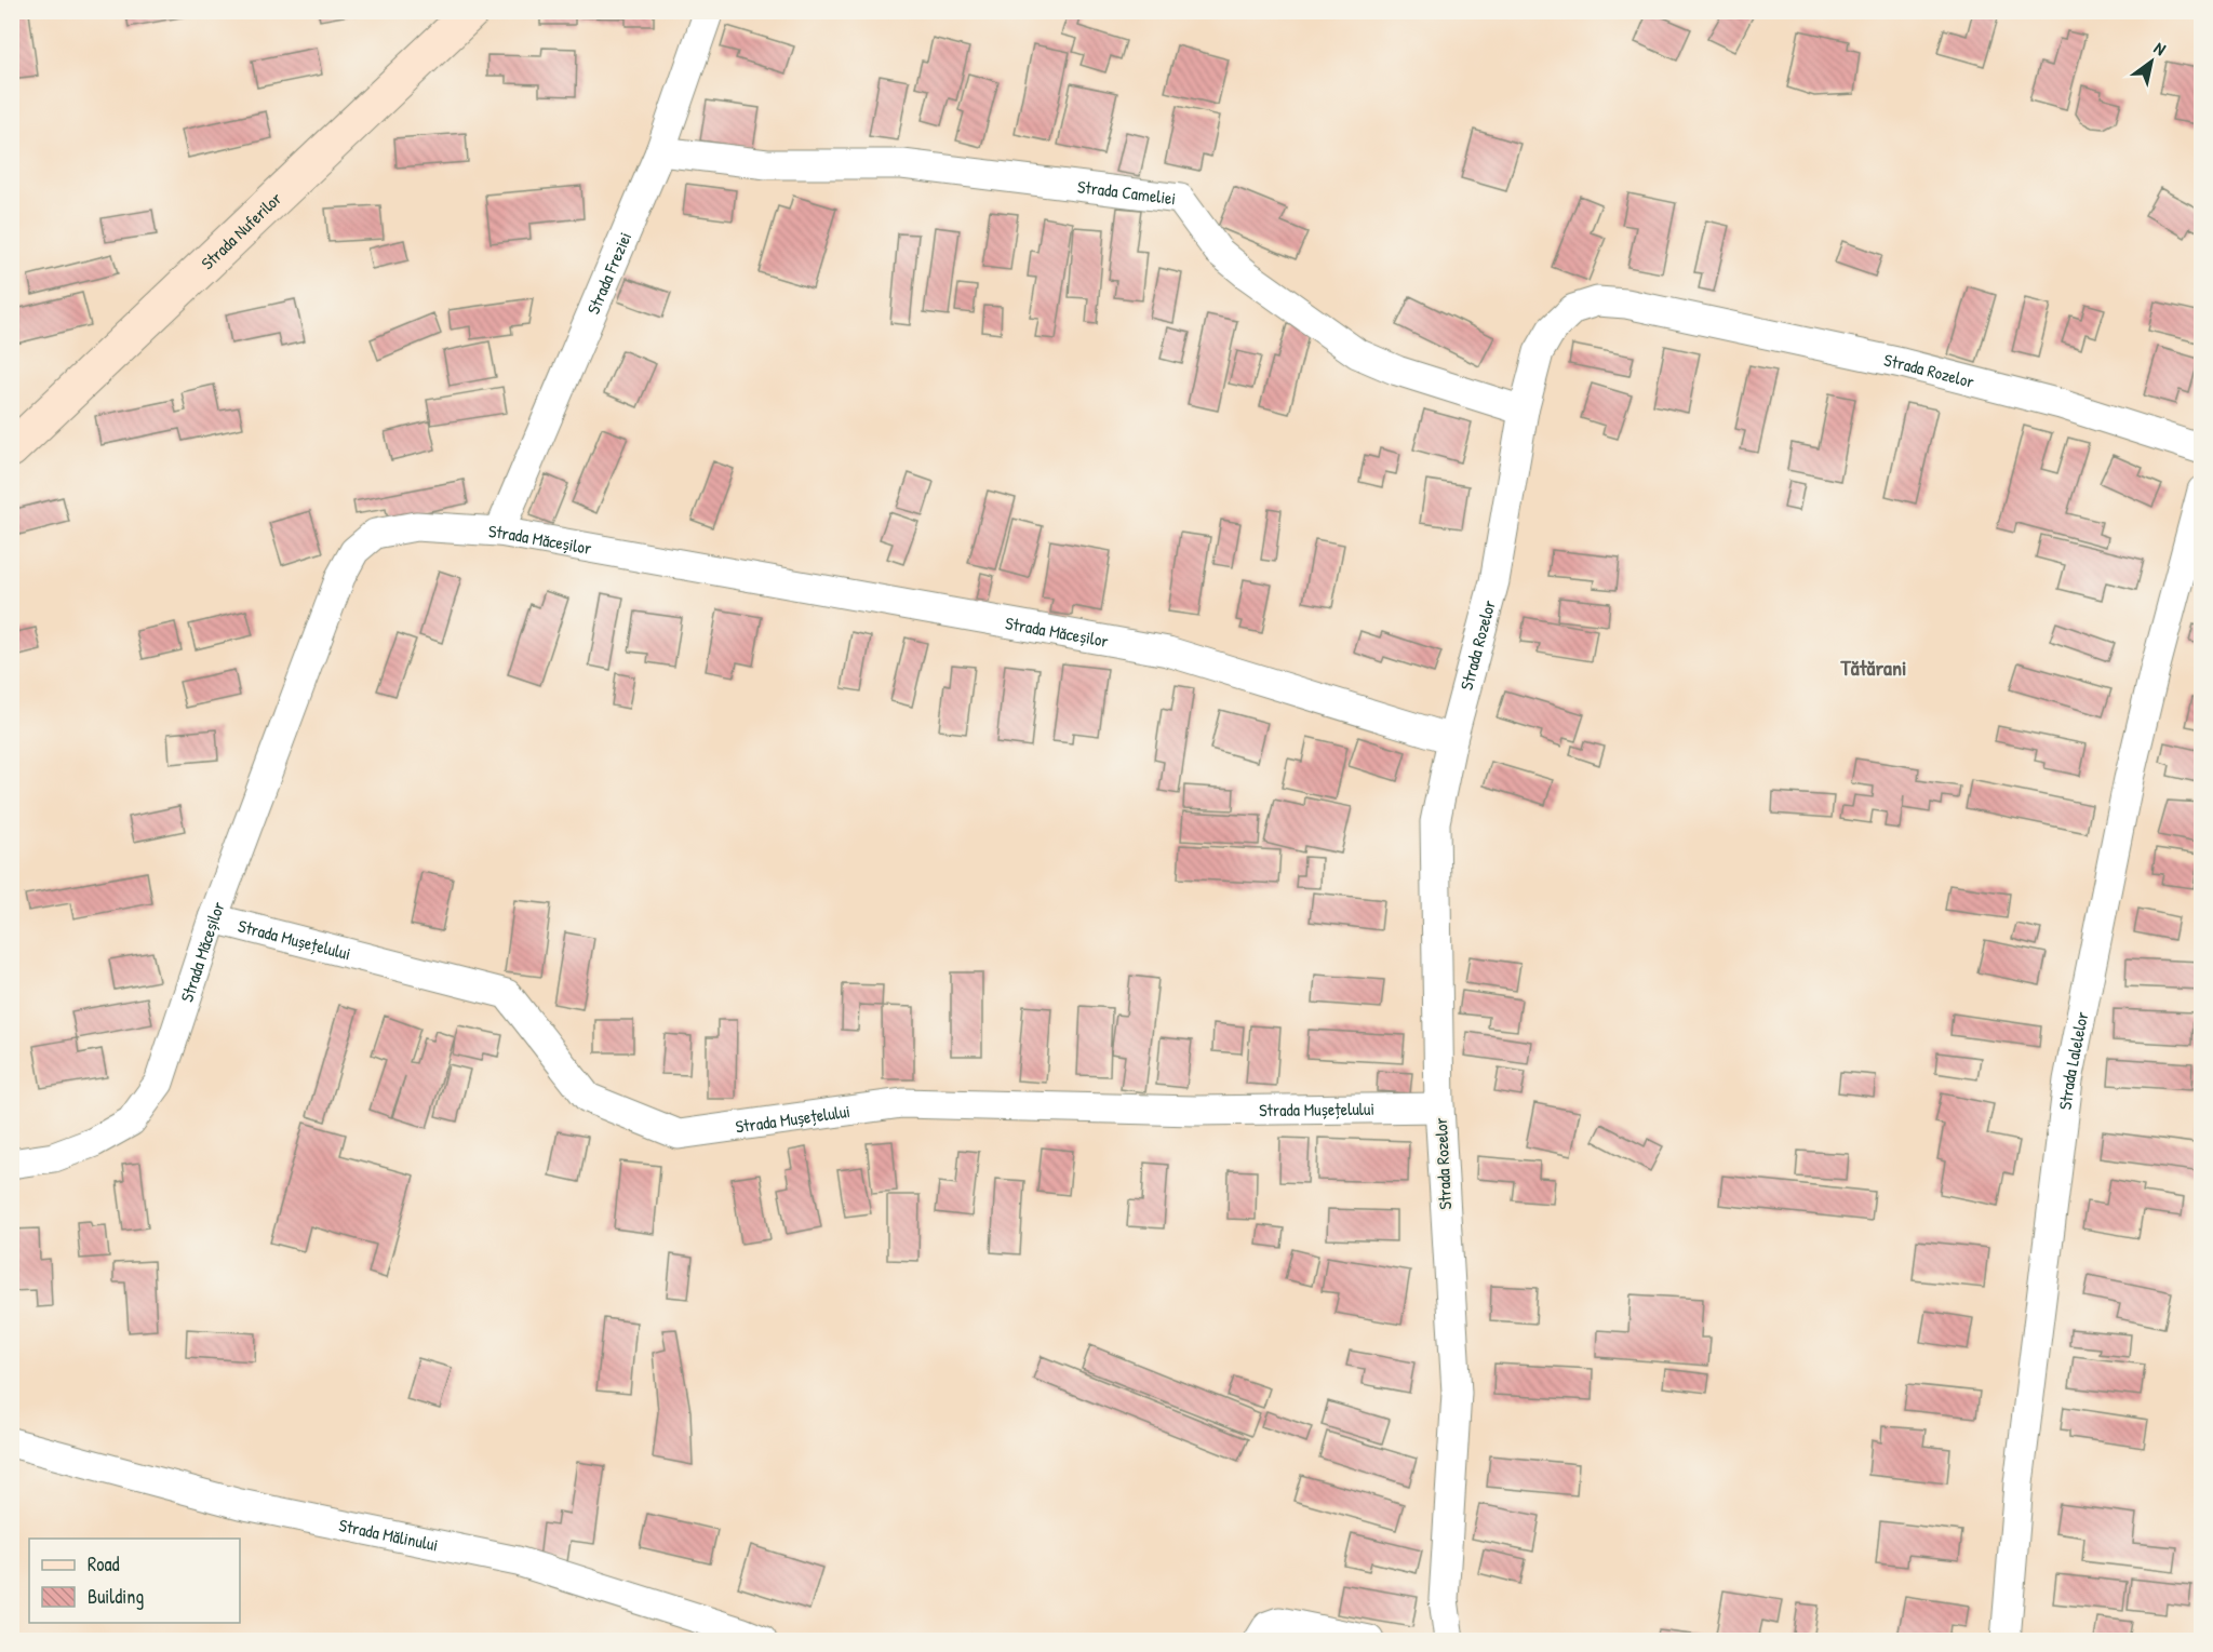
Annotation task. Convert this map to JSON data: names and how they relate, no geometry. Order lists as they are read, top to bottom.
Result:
{
  "streets": {
    "main road": ["Strada Nuferilor"],
    "street": [
      "Strada Cameliei",
      "Strada Freziei",
      "Strada Rozelor",
      "Strada Măceșilor",
      "Strada Mușețelului",
      "Strada Lalelelor",
      "Strada Mălinului"
    ]
  },
  "crossings": [
    ["Strada Cameliei", "Strada Freziei"],
    ["Strada Cameliei", "Strada Rozelor"],
    ["Strada Freziei", "Strada Măceșilor"],
    ["Strada Rozelor", "Strada Măceșilor"],
    ["Strada Rozelor", "Strada Mușețelului"],
    ["Strada Măceșilor", "Strada Mușețelului"]
  ],
  "districts": ["Tătărani"],
  "legend": ["Road", "Building"],
  "north": "top right"
}
